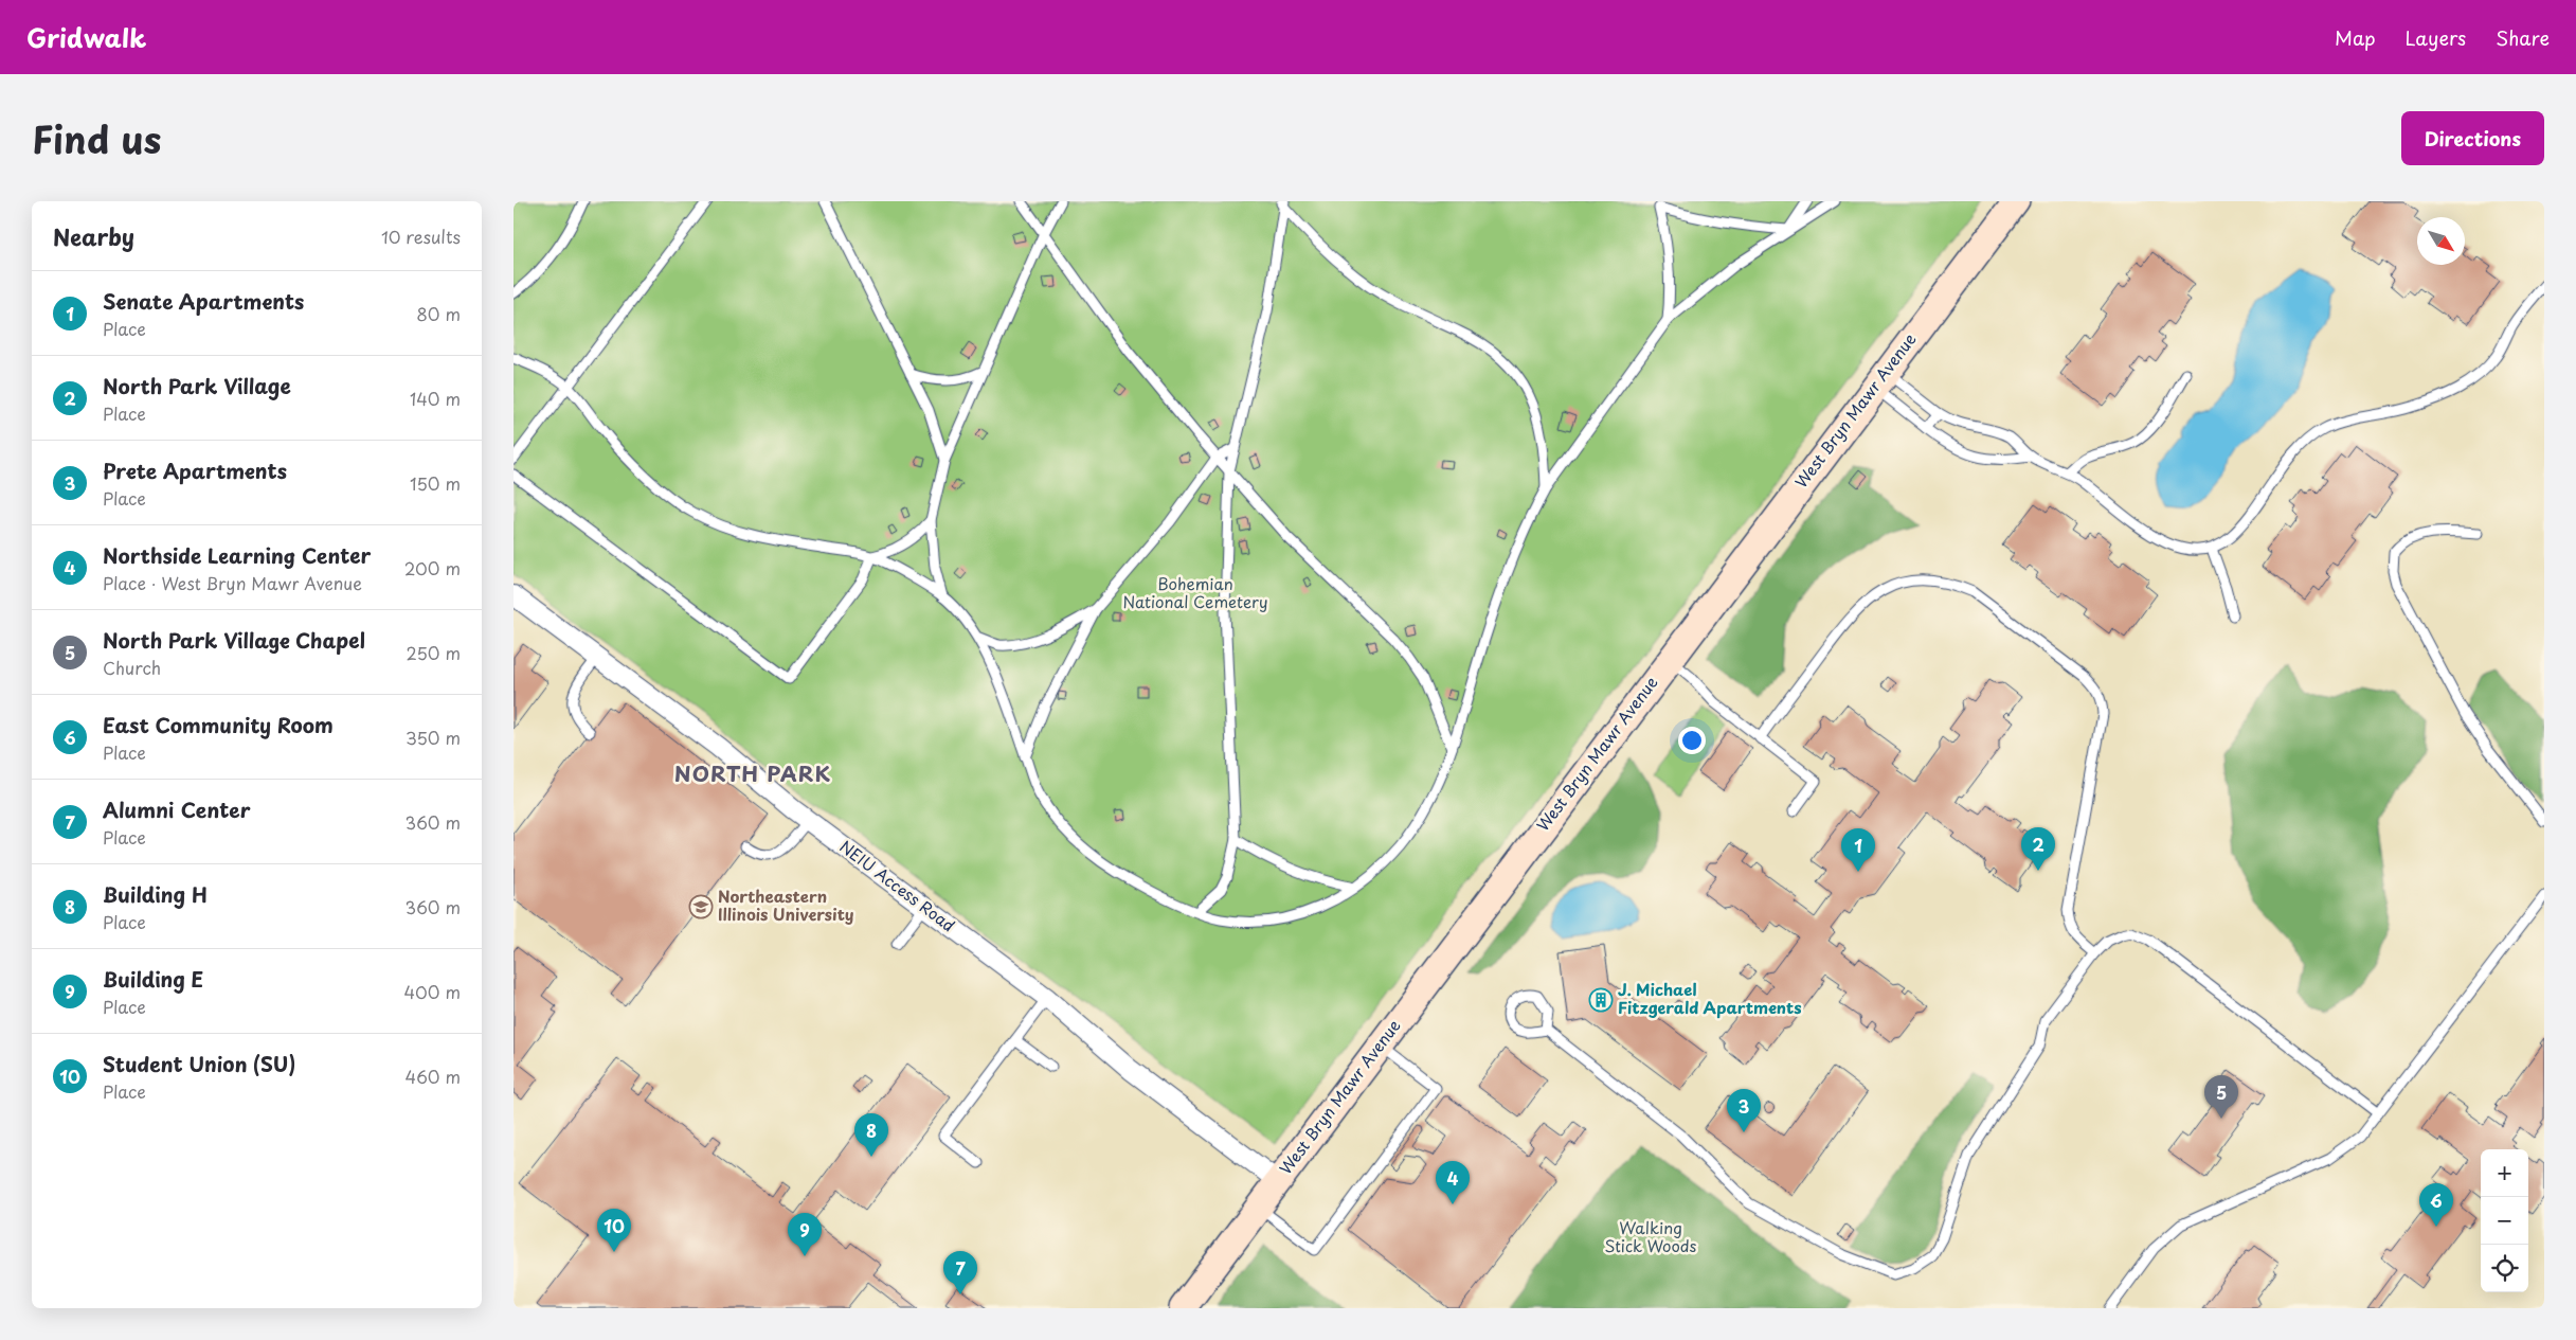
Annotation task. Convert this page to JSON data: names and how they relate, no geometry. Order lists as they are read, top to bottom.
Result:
{
  "streets": {
    "street": ["West Bryn Mawr Avenue", "NEIU Access Road"]
  },
  "crossings": [
    ["West Bryn Mawr Avenue", "NEIU Access Road"]
  ],
  "districts": ["NORTH PARK"],
  "parks": ["Bohemian National Cemetery", "Walking Stick Woods"],
  "places": {
    "school or university": ["Northeastern Illinois University"],
    "building": ["J. Michael Fitzgerald Apartments"]
  },
  "north": "bottom right",
  "page": {
    "header": "Gridwalk",
    "nav": ["Map", "Layers", "Share"],
    "title": "Find us",
    "buttons": "Directions",
    "heading": ["Nearby", "10 results"],
    "list": [
      {
        "mark": "1",
        "name": "Senate Apartments",
        "note": "Place",
        "value": "80 m"
      },
      {
        "mark": "2",
        "name": "North Park Village",
        "note": "Place",
        "value": "140 m"
      },
      {
        "mark": "3",
        "name": "Prete Apartments",
        "note": "Place",
        "value": "150 m"
      },
      {
        "mark": "4",
        "name": "Northside Learning Center",
        "note": "Place · West Bryn Mawr Avenue",
        "value": "200 m"
      },
      {
        "mark": "5",
        "name": "North Park Village Chapel",
        "note": "Church",
        "value": "250 m"
      },
      {
        "mark": "6",
        "name": "East Community Room",
        "note": "Place",
        "value": "350 m"
      },
      {
        "mark": "7",
        "name": "Alumni Center",
        "note": "Place",
        "value": "360 m"
      },
      {
        "mark": "8",
        "name": "Building H",
        "note": "Place",
        "value": "360 m"
      },
      {
        "mark": "9",
        "name": "Building E",
        "note": "Place",
        "value": "400 m"
      },
      {
        "mark": "10",
        "name": "Student Union (SU)",
        "note": "Place",
        "value": "460 m"
      }
    ],
    "pins": [
      "2",
      "1",
      "5",
      "3",
      "8",
      "4",
      "6",
      "10",
      "9",
      "7"
    ],
    "map_buttons": ["+", "−"]
  }
}
